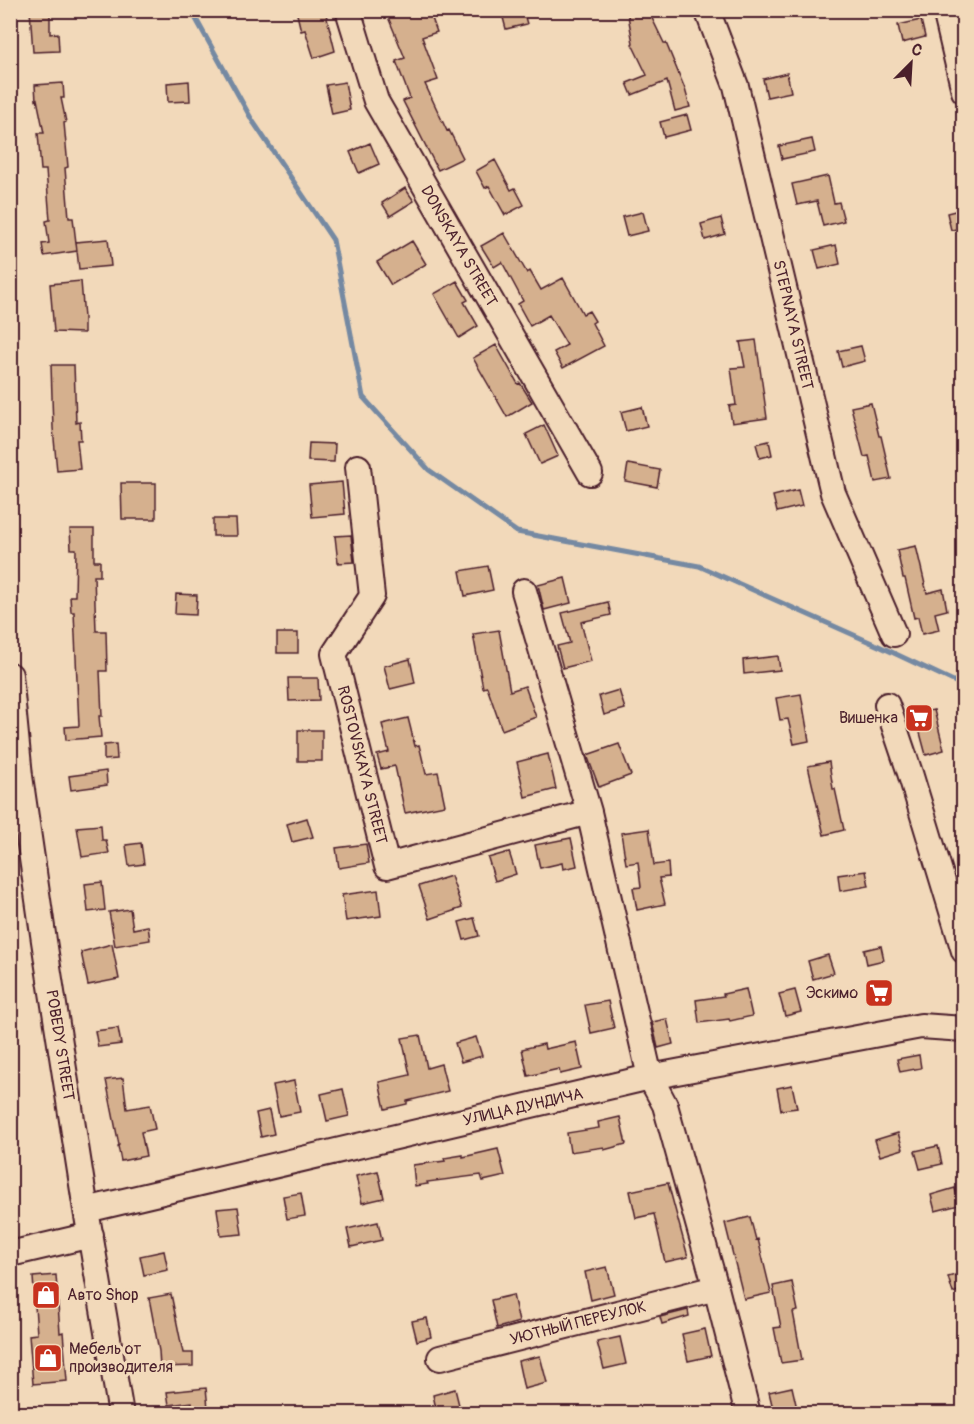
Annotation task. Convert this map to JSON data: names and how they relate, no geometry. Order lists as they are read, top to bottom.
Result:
{
  "streets": {
    "street": [
      "DONSKAYA STREET",
      "STEPNAYA STREET",
      "ROSTOVSKAYA STREET",
      "POBEDY STREET",
      "УЛИЦА ДУНДИЧА",
      "УЮТНЫЙ ПЕРЕУЛОК"
    ]
  },
  "crossings": [
    ["POBEDY STREET", "УЛИЦА ДУНДИЧА"]
  ],
  "places": {
    "supermarket": ["Вишенка", "Эскимо"],
    "shop": ["Авто Shop", "Мебель от производителя"]
  },
  "north": "top right"
}
